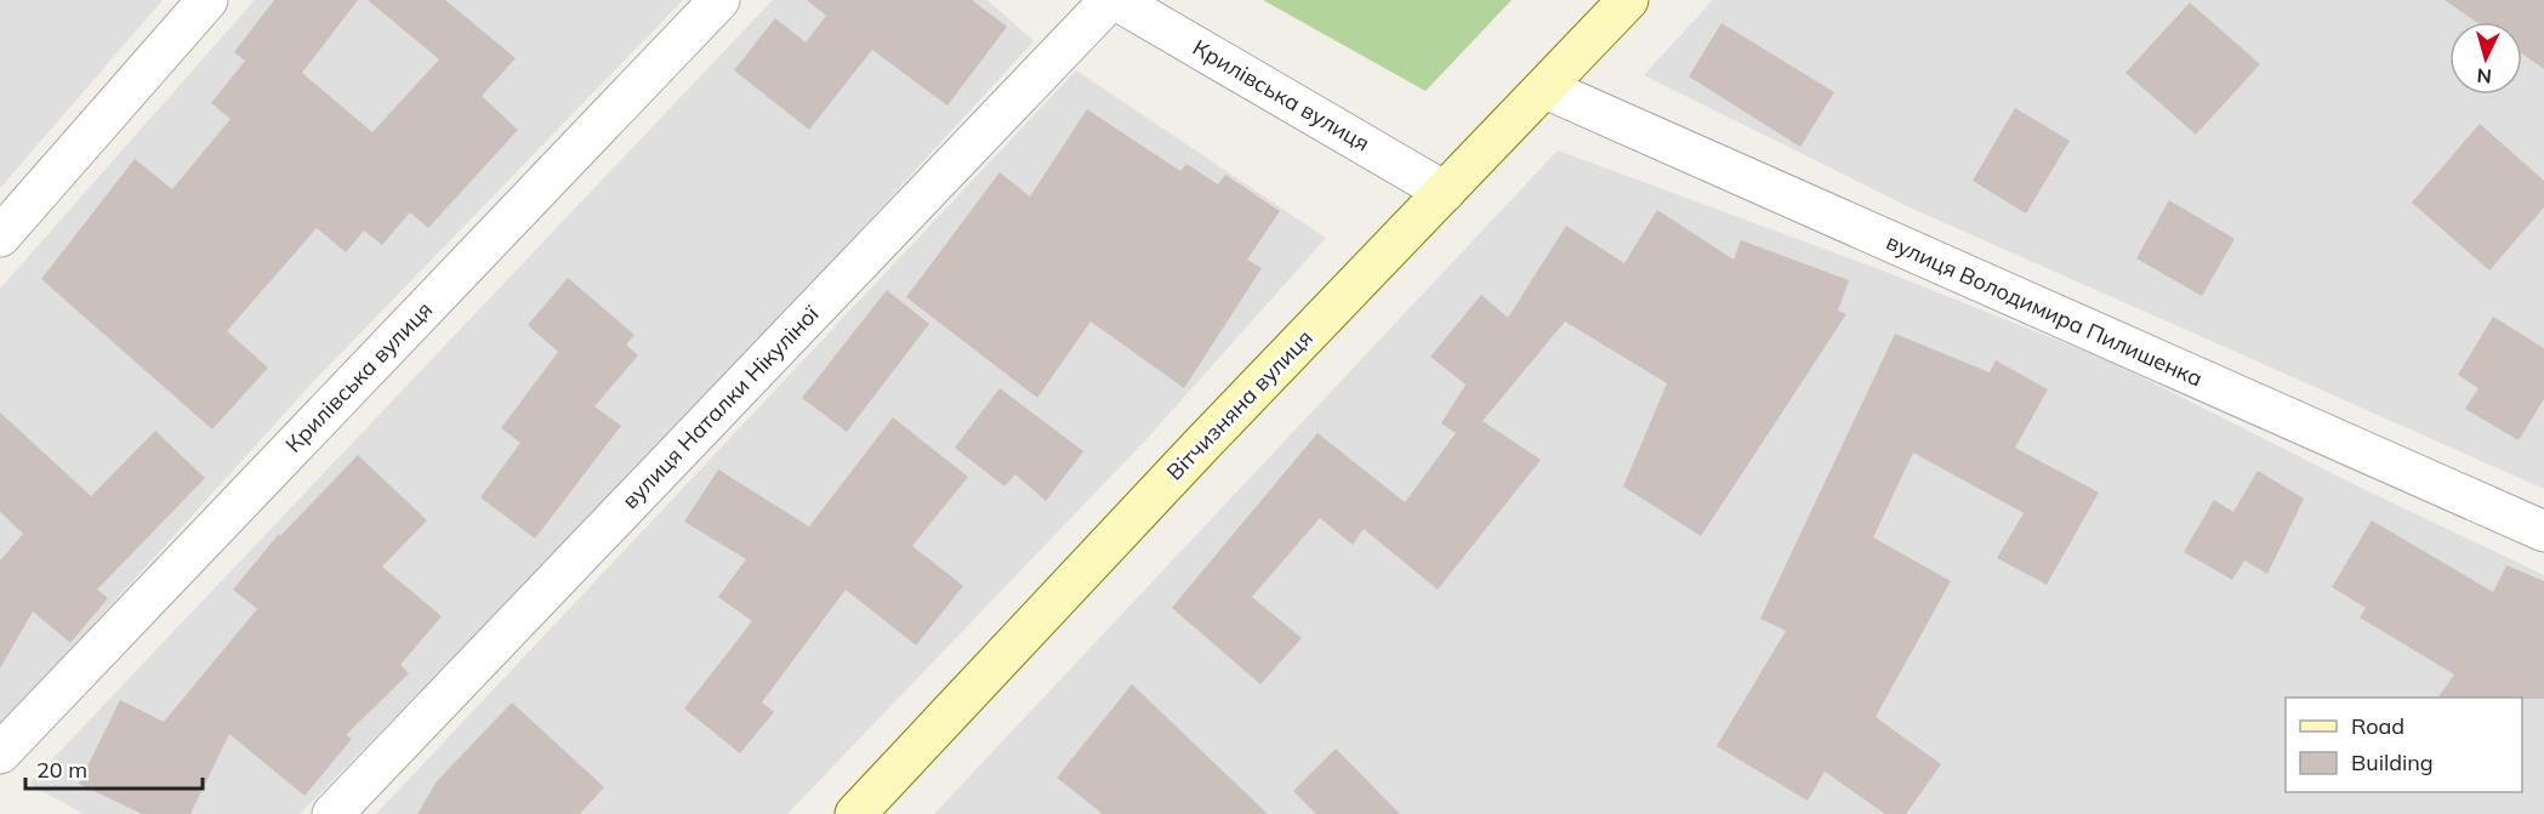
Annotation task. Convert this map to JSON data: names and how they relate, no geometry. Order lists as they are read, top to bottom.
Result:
{
  "streets": {
    "street": [
      "Крилівська вулиця",
      "вулиця Володимира Пилишенка",
      "Вітчизняна вулиця",
      "вулиця Наталки Нікуліної"
    ]
  },
  "crossings": [
    ["Крилівська вулиця", "Вітчизняна вулиця"],
    ["вулиця Володимира Пилишенка", "Вітчизняна вулиця"]
  ],
  "legend": ["Road", "Building"],
  "scale_bar": "20 m",
  "north": "bottom"
}
